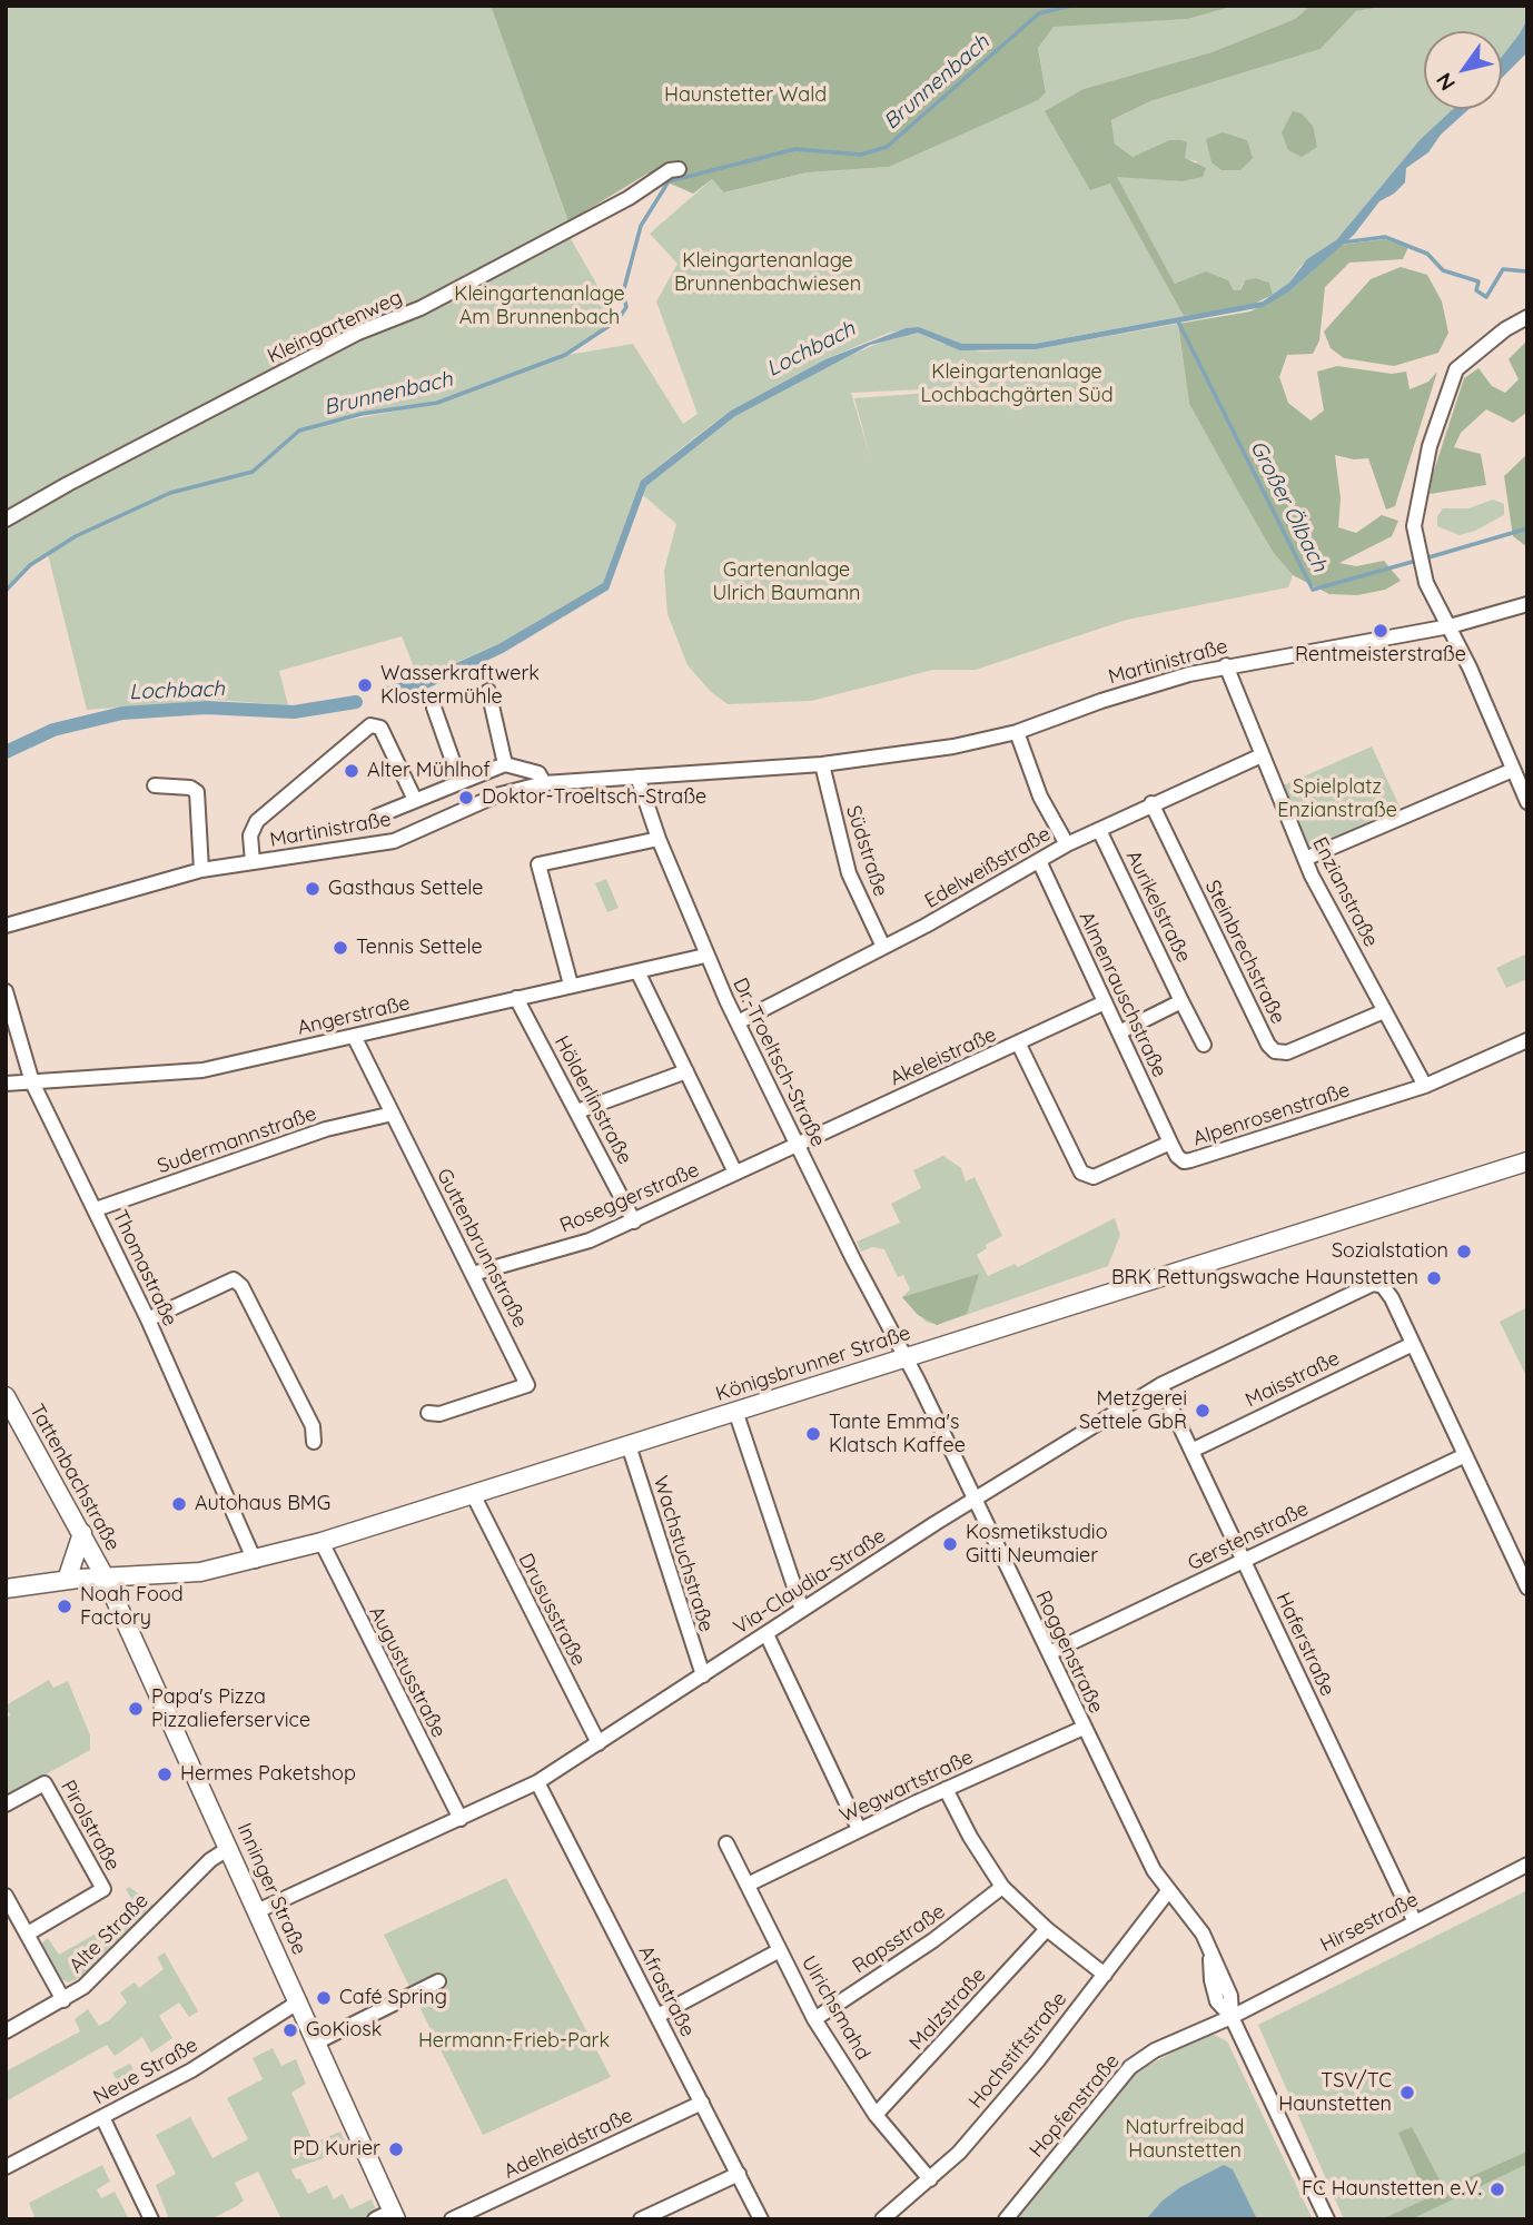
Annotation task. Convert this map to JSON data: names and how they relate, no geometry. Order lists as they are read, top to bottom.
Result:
{
  "streets": {
    "main road": ["Königsbrunner Straße", "Tattenbachstraße", "Inninger Straße"],
    "street": [
      "Kleingartenweg",
      "Martinistraße",
      "Südstraße",
      "Edelweißstraße",
      "Enzianstraße",
      "Aurikelstraße",
      "Steinbrechstraße",
      "Almenrauschstraße",
      "Angerstraße",
      "Akeleistraße",
      "Dr.-Troeltsch-Straße",
      "Hölderlinstraße",
      "Alpenrosenstraße",
      "Sudermannstraße",
      "Roseggerstraße",
      "Guttenbrunnstraße",
      "Thomastraße",
      "Maisstraße",
      "Gerstenstraße",
      "Wachstuchstraße",
      "Via-Claudia-Straße",
      "Drususstraße",
      "Haferstraße",
      "Roggenstraße",
      "Augustusstraße",
      "Wegwartstraße",
      "Pirolstraße",
      "Hirsestraße",
      "Alte Straße",
      "Rapsstraße",
      "Afrastraße",
      "Ulrichsmahd",
      "Malzstraße",
      "Hochstiftstraße",
      "Neue Straße",
      "Hopfenstraße",
      "Adelheidstraße"
    ]
  },
  "crossings": [
    ["Martinistraße", "Südstraße"],
    ["Martinistraße", "Enzianstraße"],
    ["Martinistraße", "Dr.-Troeltsch-Straße"],
    ["Südstraße", "Edelweißstraße"],
    ["Edelweißstraße", "Enzianstraße"],
    ["Edelweißstraße", "Aurikelstraße"],
    ["Edelweißstraße", "Steinbrechstraße"],
    ["Edelweißstraße", "Almenrauschstraße"],
    ["Edelweißstraße", "Dr.-Troeltsch-Straße"],
    ["Enzianstraße", "Steinbrechstraße"],
    ["Enzianstraße", "Alpenrosenstraße"],
    ["Almenrauschstraße", "Akeleistraße"],
    ["Almenrauschstraße", "Alpenrosenstraße"],
    ["Angerstraße", "Dr.-Troeltsch-Straße"],
    ["Angerstraße", "Hölderlinstraße"],
    ["Angerstraße", "Guttenbrunnstraße"],
    ["Angerstraße", "Thomastraße"],
    ["Akeleistraße", "Dr.-Troeltsch-Straße"],
    ["Akeleistraße", "Alpenrosenstraße"],
    ["Akeleistraße", "Roseggerstraße"],
    ["Dr.-Troeltsch-Straße", "Roseggerstraße"],
    ["Dr.-Troeltsch-Straße", "Königsbrunner Straße"],
    ["Dr.-Troeltsch-Straße", "Roggenstraße"],
    ["Hölderlinstraße", "Roseggerstraße"],
    ["Sudermannstraße", "Guttenbrunnstraße"],
    ["Sudermannstraße", "Thomastraße"],
    ["Roseggerstraße", "Guttenbrunnstraße"],
    ["Thomastraße", "Königsbrunner Straße"],
    ["Königsbrunner Straße", "Tattenbachstraße"],
    ["Königsbrunner Straße", "Wachstuchstraße"],
    ["Königsbrunner Straße", "Drususstraße"],
    ["Königsbrunner Straße", "Roggenstraße"],
    ["Königsbrunner Straße", "Augustusstraße"],
    ["Königsbrunner Straße", "Inninger Straße"],
    ["Maisstraße", "Via-Claudia-Straße"],
    ["Maisstraße", "Haferstraße"],
    ["Tattenbachstraße", "Inninger Straße"],
    ["Gerstenstraße", "Haferstraße"],
    ["Gerstenstraße", "Roggenstraße"],
    ["Wachstuchstraße", "Via-Claudia-Straße"],
    ["Via-Claudia-Straße", "Drususstraße"],
    ["Via-Claudia-Straße", "Haferstraße"],
    ["Via-Claudia-Straße", "Roggenstraße"],
    ["Via-Claudia-Straße", "Augustusstraße"],
    ["Via-Claudia-Straße", "Inninger Straße"],
    ["Via-Claudia-Straße", "Afrastraße"],
    ["Haferstraße", "Hirsestraße"],
    ["Roggenstraße", "Wegwartstraße"],
    ["Roggenstraße", "Hirsestraße"],
    ["Roggenstraße", "Hochstiftstraße"],
    ["Roggenstraße", "Hopfenstraße"],
    ["Wegwartstraße", "Ulrichsmahd"],
    ["Inninger Straße", "Alte Straße"],
    ["Inninger Straße", "Neue Straße"],
    ["Hirsestraße", "Hopfenstraße"],
    ["Rapsstraße", "Ulrichsmahd"],
    ["Afrastraße", "Adelheidstraße"],
    ["Ulrichsmahd", "Malzstraße"],
    ["Ulrichsmahd", "Hochstiftstraße"]
  ],
  "water": ["Brunnenbach", "Lochbach", "Großer Ölbach"],
  "parks": [
    "Haunstetter Wald",
    "Kleingartenanlage Brunnenbachwiesen",
    "Kleingartenanlage Am Brunnenbach",
    "Kleingartenanlage Lochbachgärten Süd",
    "Gartenanlage Ulrich Baumann",
    "Spielplatz Enzianstraße",
    "Hermann-Frieb-Park",
    "Naturfreibad Haunstetten"
  ],
  "places": [
    "Rentmeisterstraße",
    "Wasserkraftwerk Klostermühle",
    "Alter Mühlhof",
    "Doktor-Troeltsch-Straße",
    "Gasthaus Settele",
    "Tennis Settele",
    "Sozialstation",
    "BRK Rettungswache Haunstetten",
    "Metzgerei Settele GbR",
    "Tante Emma's Klatsch Kaffee",
    "Autohaus BMG",
    "Kosmetikstudio Gitti Neumaier",
    "Noah Food Factory",
    "Papa's Pizza Pizzalieferservice",
    "Hermes Paketshop",
    "Café Spring",
    "GoKiosk",
    "TSV/TC Haunstetten",
    "PD Kurier",
    "FC Haunstetten e.V."
  ],
  "north": "bottom left"
}
